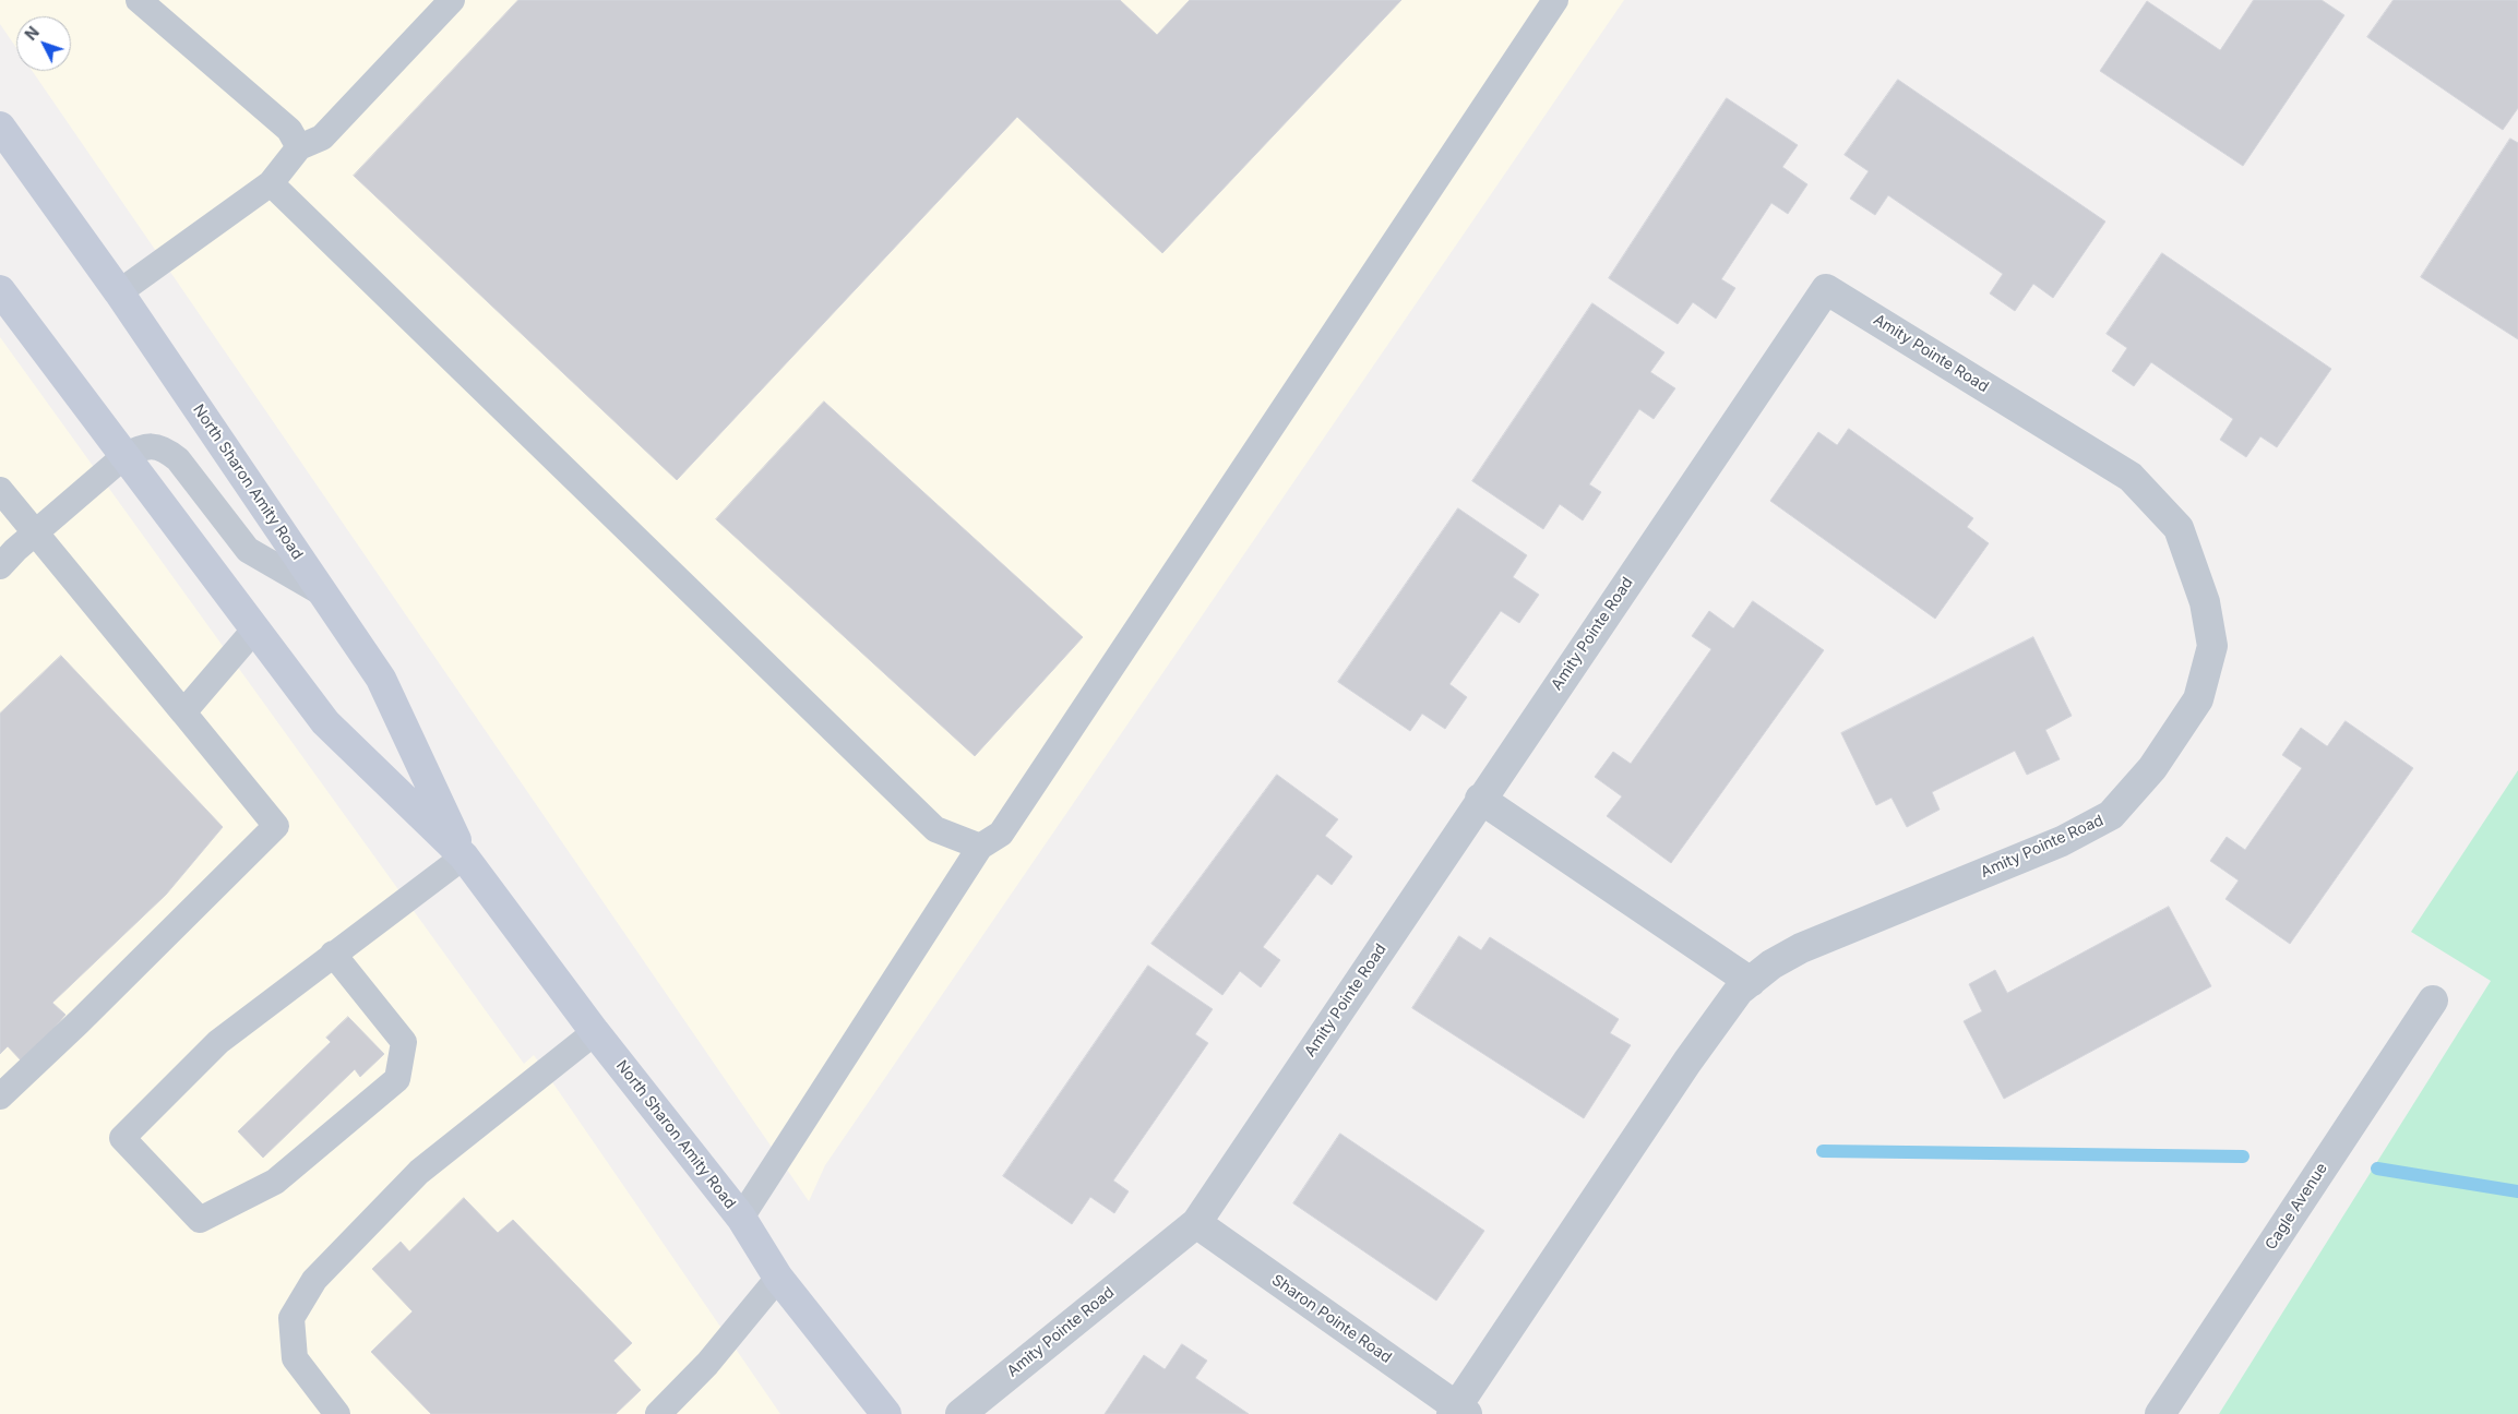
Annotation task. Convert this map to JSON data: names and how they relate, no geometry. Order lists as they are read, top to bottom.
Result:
{
  "streets": {
    "main road": ["North Sharon Amity Road"],
    "street": ["Amity Pointe Road", "Cagle Avenue", "Sharon Pointe Road"]
  },
  "crossings": [
    ["Amity Pointe Road", "Sharon Pointe Road"]
  ],
  "north": "top left"
}
